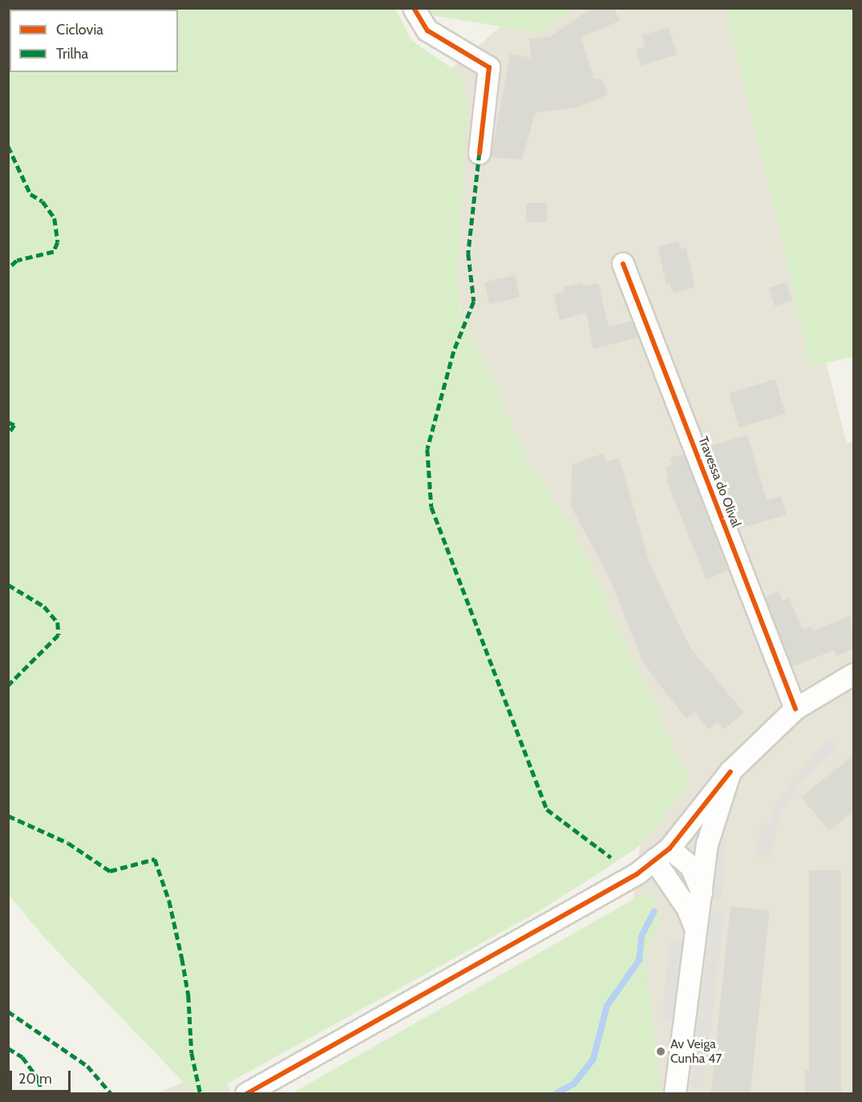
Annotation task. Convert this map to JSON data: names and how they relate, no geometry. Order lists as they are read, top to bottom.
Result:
{
  "streets": {
    "street": ["Travessa do Olival"]
  },
  "places": ["Av Veiga Cunha 47"],
  "legend": ["Ciclovia", "Trilha"],
  "scale_bar": "20 m"
}
